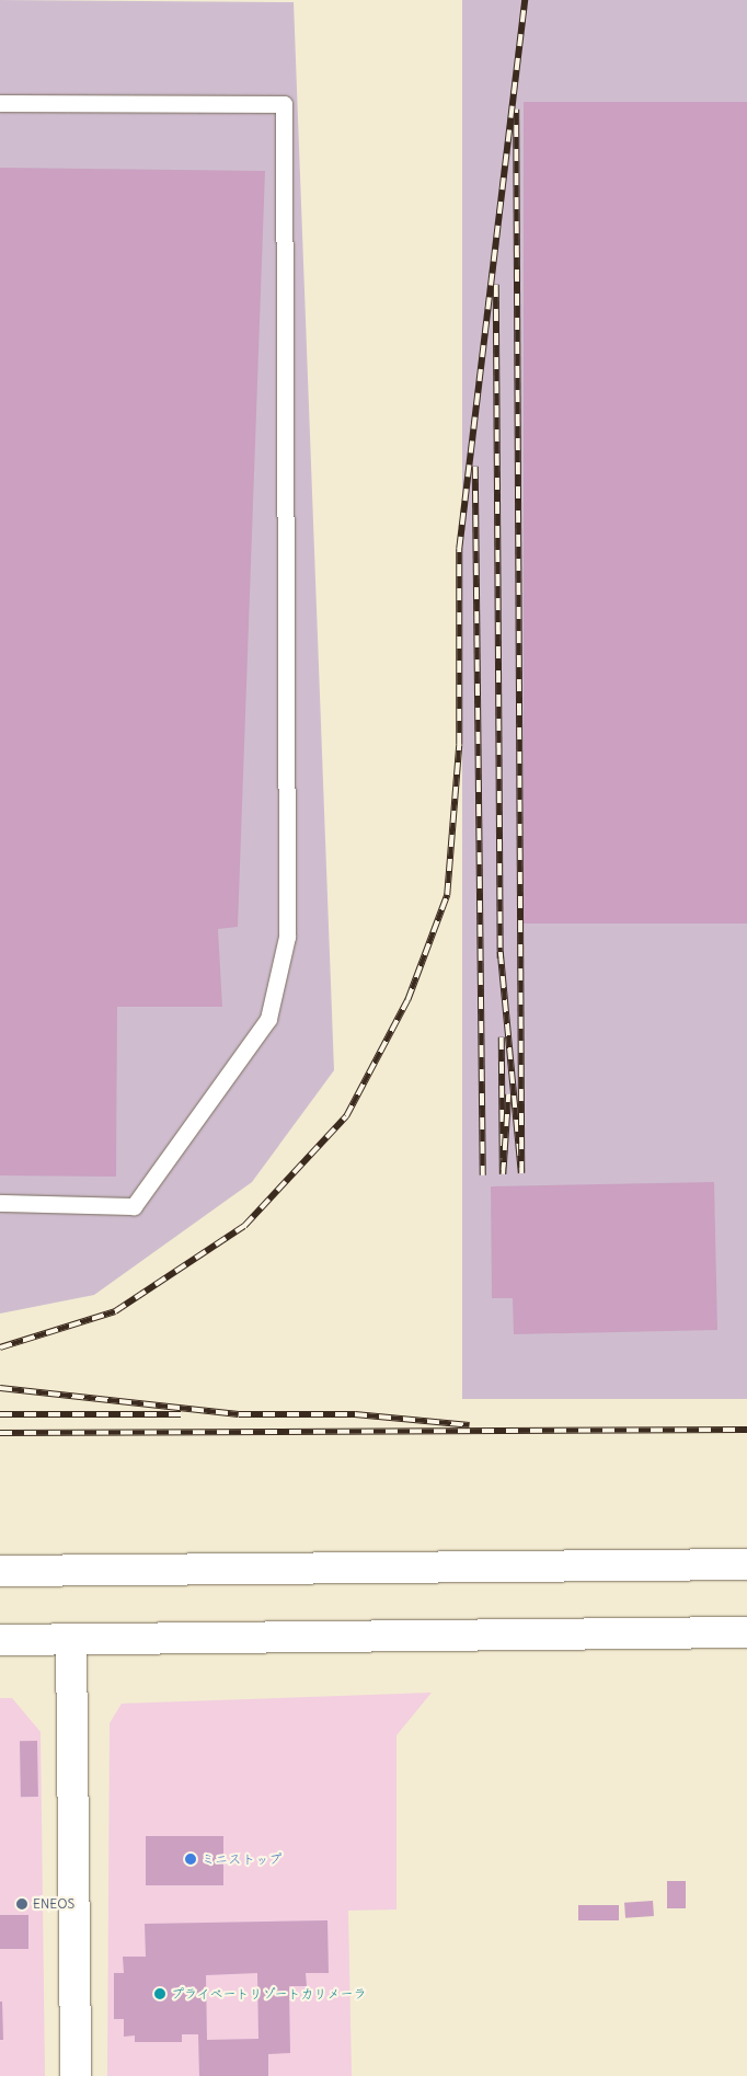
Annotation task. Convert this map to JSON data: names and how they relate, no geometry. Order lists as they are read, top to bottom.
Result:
{
  "places": ["ミニストップ", "ENEOS", "プライベートリゾートカリメーラ"]
}
